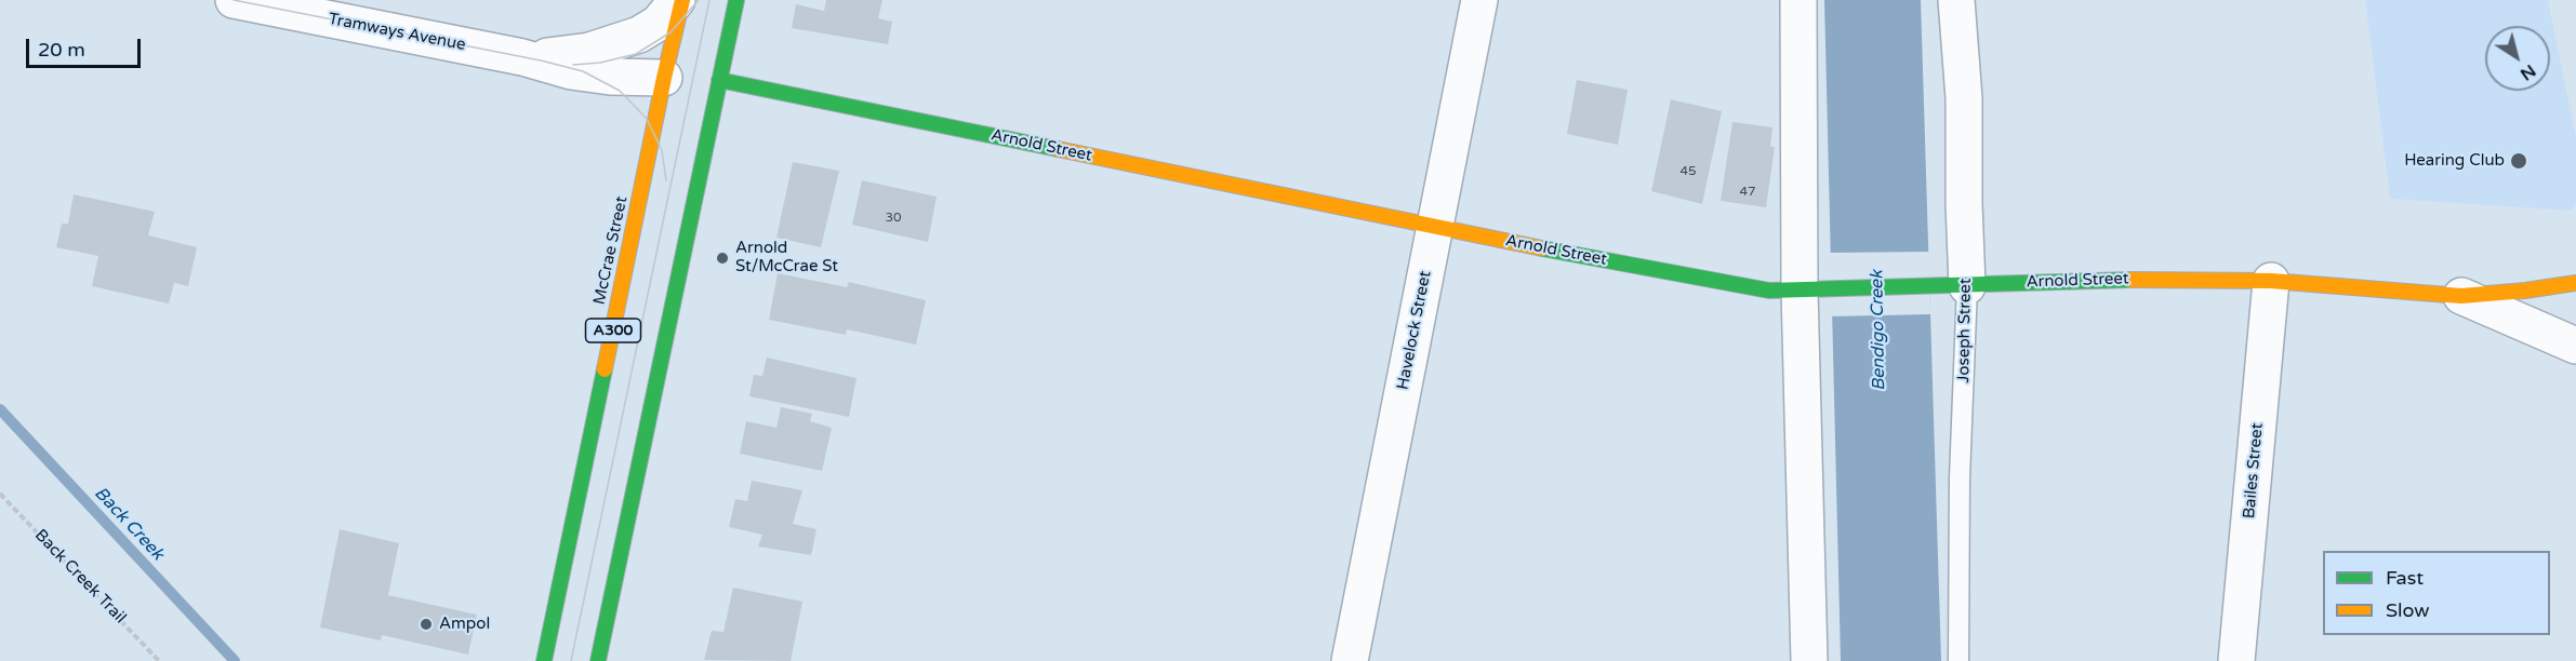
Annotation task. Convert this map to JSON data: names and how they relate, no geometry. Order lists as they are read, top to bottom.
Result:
{
  "streets": {
    "main road": ["Arnold Street", "McCrae Street", "A300"],
    "street": [
      "Tramways Avenue",
      "Havelock Street",
      "Joseph Street",
      "Bailes Street"
    ],
    "path": ["Back Creek Trail"]
  },
  "crossings": [
    ["Tramways Avenue", "McCrae Street"],
    ["Arnold Street", "A300"],
    ["Arnold Street", "Havelock Street"],
    ["Arnold Street", "Joseph Street"],
    ["Arnold Street", "Bailes Street"]
  ],
  "water": ["Bendigo Creek", "Back Creek"],
  "places": ["Hearing Club", "Arnold St/McCrae St", "Ampol"],
  "house_numbers": ["45", "47", "30"],
  "legend": ["Fast", "Slow"],
  "scale_bar": "20 m",
  "north": "bottom right"
}
